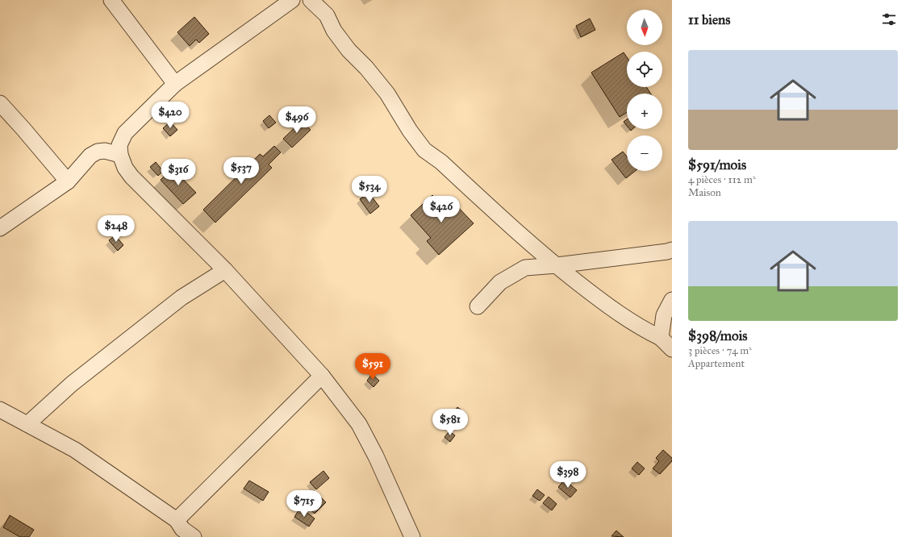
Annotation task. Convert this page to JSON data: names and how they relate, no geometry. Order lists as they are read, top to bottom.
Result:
{
  "north": "bottom",
  "page": {
    "heading": "11 biens",
    "map_buttons": ["+", "−"],
    "list": [
      {
        "name": "$591/mois",
        "note": "4 pièces · 112 m² · Maison"
      },
      {
        "name": "$398/mois",
        "note": "3 pièces · 74 m² · Appartement"
      }
    ],
    "price": [
      "$420",
      "$496",
      "$537",
      "$316",
      "$534",
      "$426",
      "$248",
      "$591",
      "$581",
      "$398",
      "$715"
    ]
  }
}
